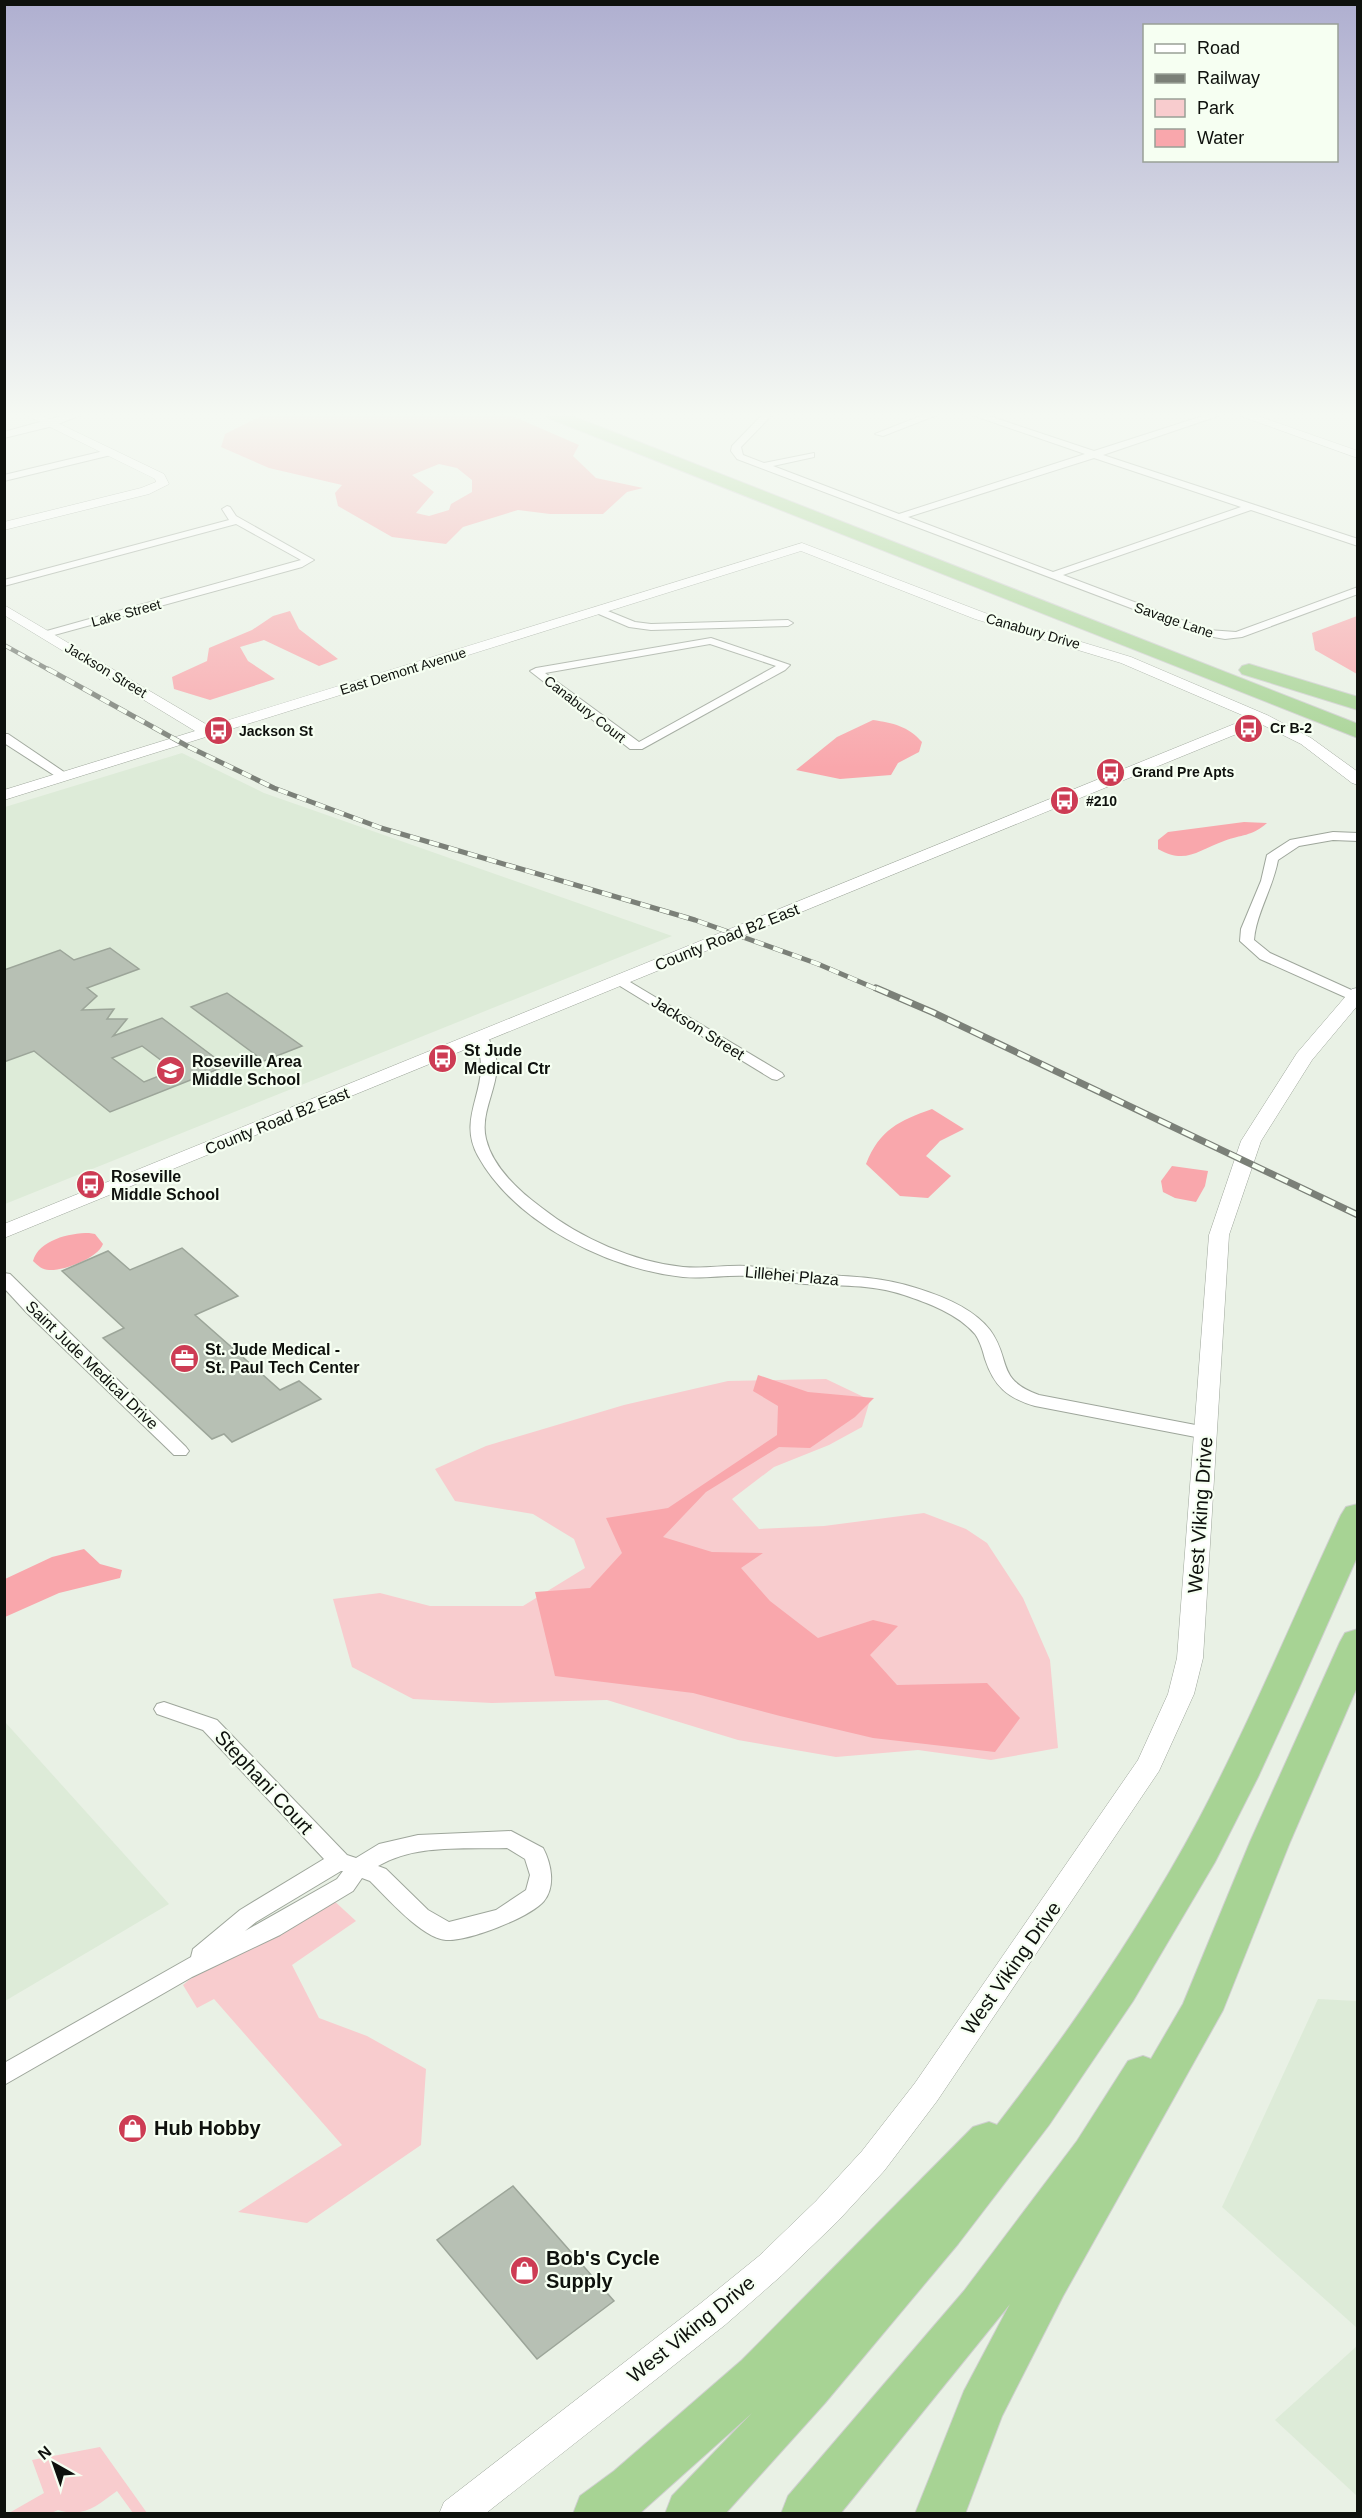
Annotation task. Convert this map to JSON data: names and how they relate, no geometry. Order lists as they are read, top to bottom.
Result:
{
  "streets": {
    "street": [
      "Lake Street",
      "Savage Lane",
      "Canabury Drive",
      "Jackson Street",
      "East Demont Avenue",
      "Canabury Court",
      "County Road B2 East",
      "Lillehei Plaza",
      "Saint Jude Medical Drive",
      "West Viking Drive",
      "Stephani Court"
    ]
  },
  "crossings": [
    ["Lake Street", "Jackson Street"],
    ["Canabury Drive", "East Demont Avenue"],
    ["Canabury Drive", "County Road B2 East"],
    ["Jackson Street", "East Demont Avenue"],
    ["Jackson Street", "County Road B2 East"],
    ["County Road B2 East", "Lillehei Plaza"],
    ["Lillehei Plaza", "West Viking Drive"]
  ],
  "places": {
    "bus stop": [
      "Cr B-2",
      "Jackson St",
      "Grand Pre Apts",
      "#210",
      "St Jude Medical Ctr",
      "Roseville Middle School"
    ],
    "school or university": ["Roseville Area Middle School"],
    "office": ["St. Jude Medical - St. Paul Tech Center"],
    "shop": ["Hub Hobby", "Bob's Cycle Supply"]
  },
  "legend": [
    "Road",
    "Railway",
    "Park",
    "Water"
  ],
  "north": "top left"
}
